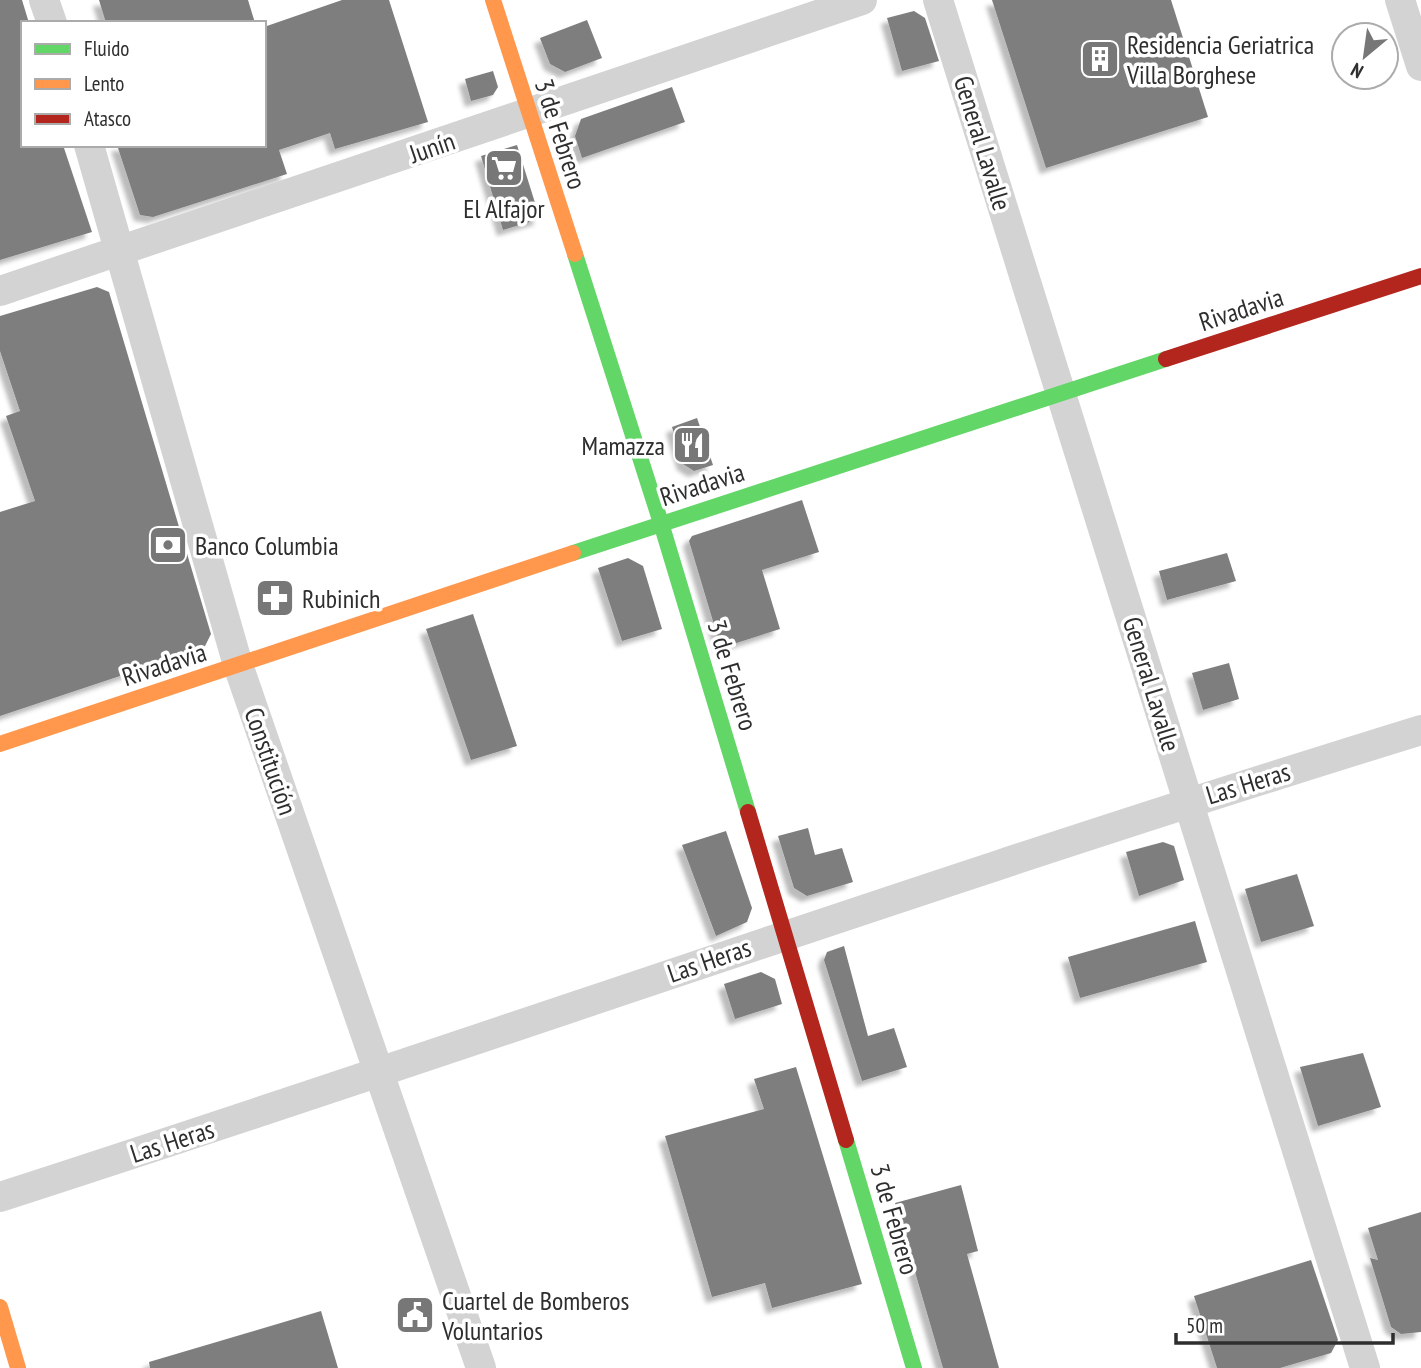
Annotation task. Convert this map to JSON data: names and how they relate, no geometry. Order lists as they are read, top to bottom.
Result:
{
  "streets": {
    "street": [
      "3 de Febrero",
      "General Lavalle",
      "Junín",
      "Rivadavia",
      "Constitución",
      "Las Heras"
    ]
  },
  "crossings": [
    ["3 de Febrero", "Junín"],
    ["3 de Febrero", "Rivadavia"],
    ["3 de Febrero", "Las Heras"],
    ["General Lavalle", "Rivadavia"],
    ["General Lavalle", "Las Heras"],
    ["Junín", "Constitución"],
    ["Rivadavia", "Constitución"],
    ["Constitución", "Las Heras"]
  ],
  "places": {
    "building": ["Residencia Geriatrica Villa Borghese"],
    "supermarket": ["El Alfajor"],
    "restaurant": ["Mamazza"],
    "bank": ["Banco Columbia"],
    "pharmacy": ["Rubinich"],
    "public building": ["Cuartel de Bomberos Voluntarios"]
  },
  "legend": ["Fluido", "Lento", "Atasco"],
  "scale_bar": "50 m",
  "north": "bottom left"
}
